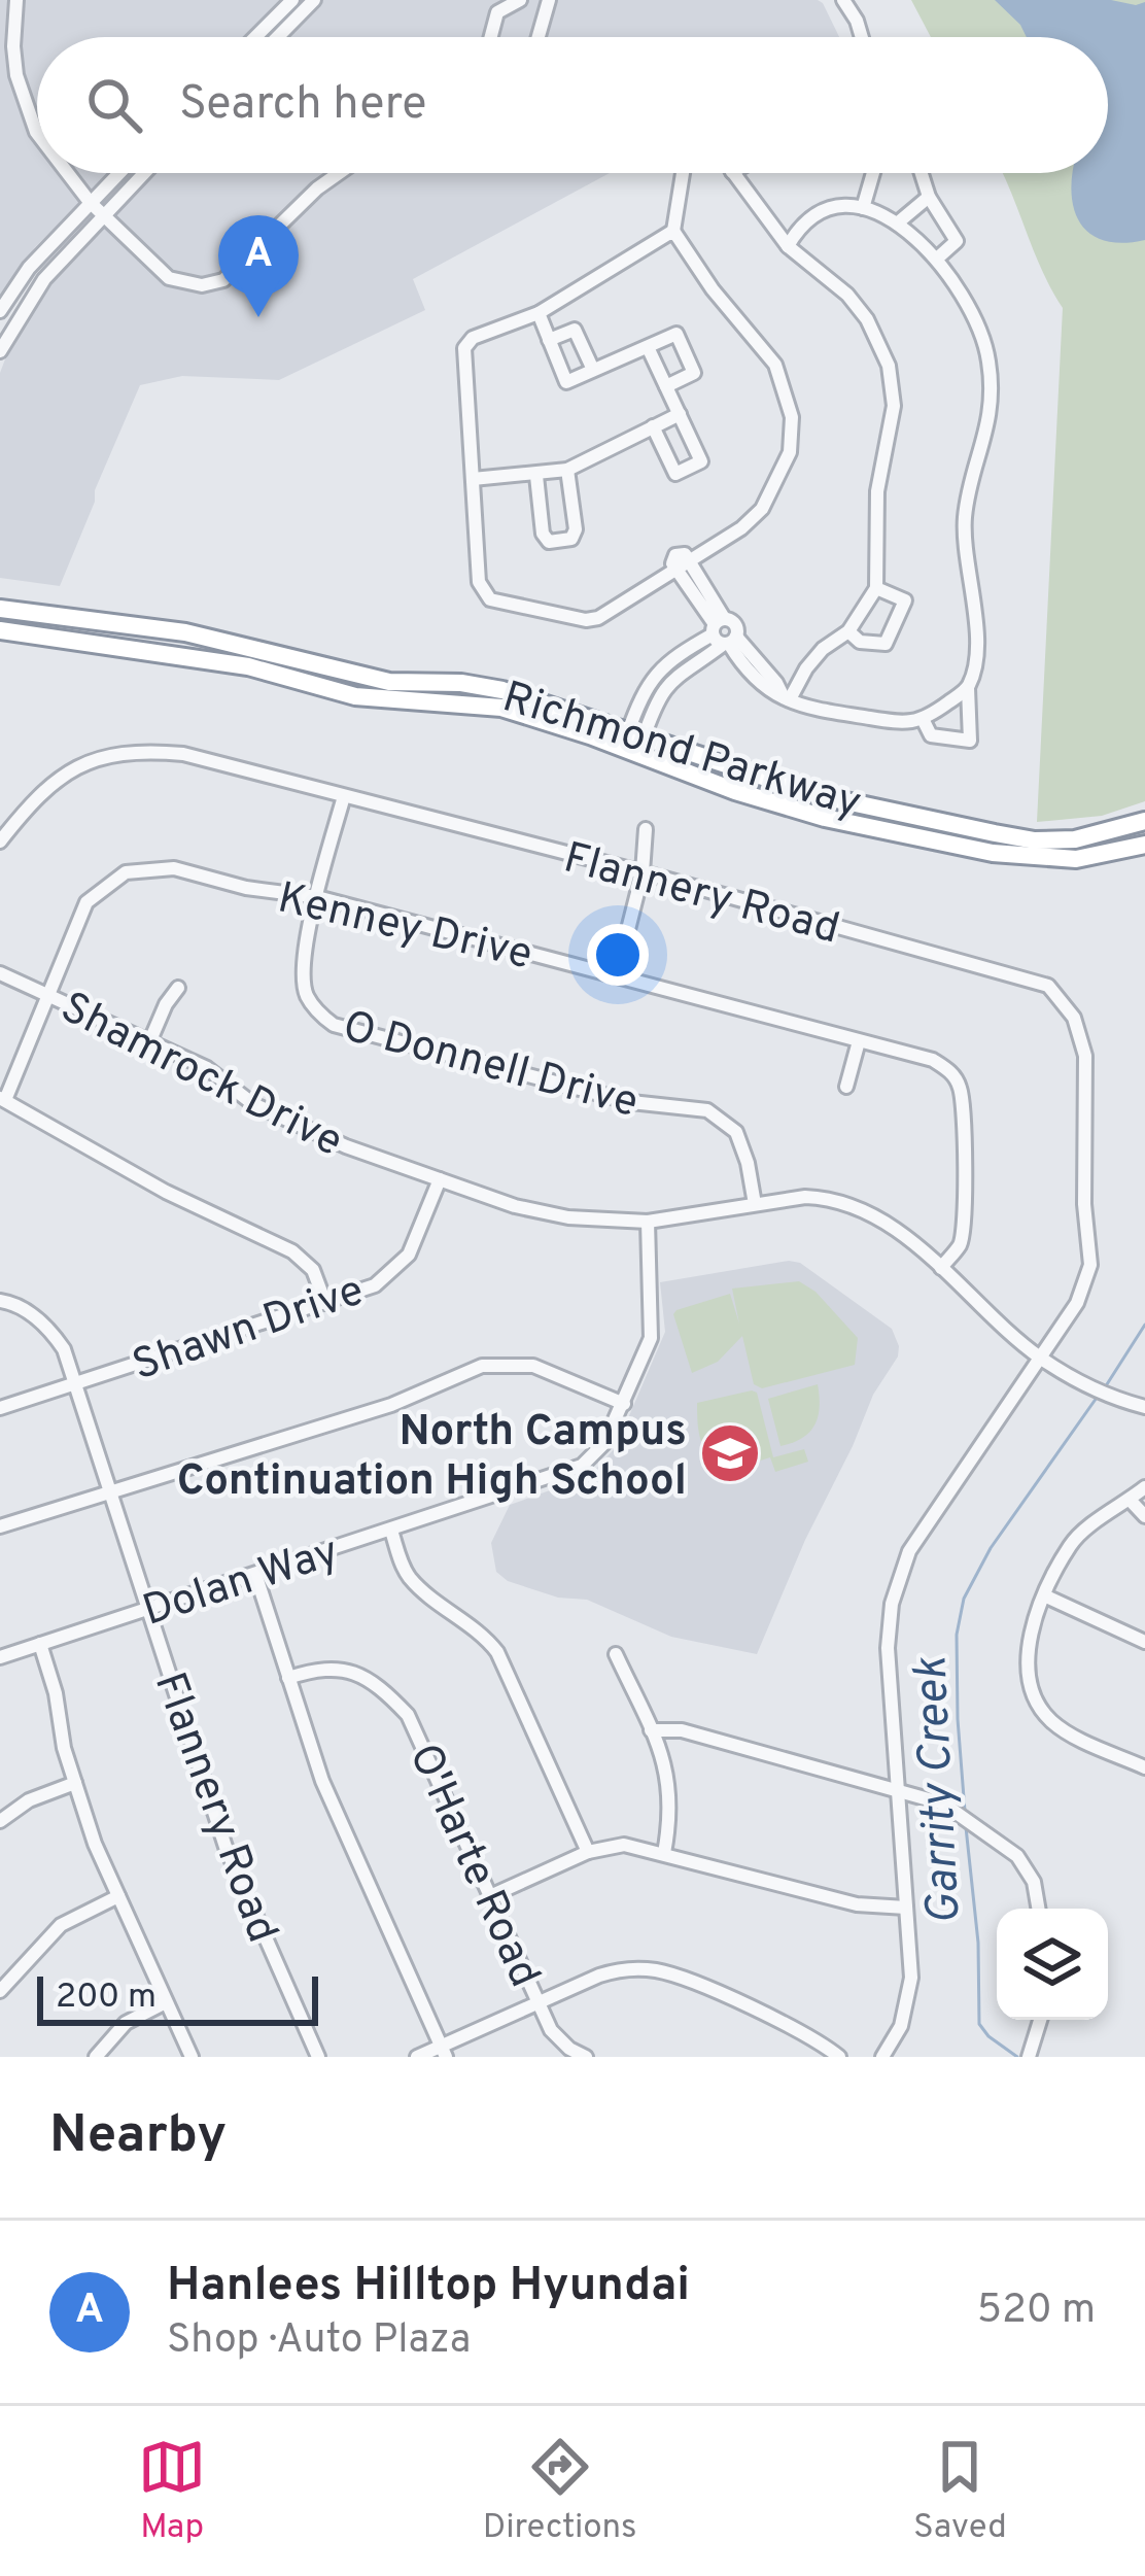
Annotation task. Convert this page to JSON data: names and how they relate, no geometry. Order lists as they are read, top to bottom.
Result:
{
  "streets": {
    "highway": ["Richmond Parkway"],
    "street": [
      "Flannery Road",
      "Kenney Drive",
      "O Donnell Drive",
      "Shamrock Drive",
      "Shawn Drive",
      "Dolan Way",
      "O'Harte Road"
    ]
  },
  "crossings": [
    ["Flannery Road", "O Donnell Drive"],
    ["Flannery Road", "Shamrock Drive"],
    ["Flannery Road", "Shawn Drive"],
    ["Flannery Road", "Dolan Way"],
    ["Kenney Drive", "O Donnell Drive"],
    ["Kenney Drive", "Shamrock Drive"],
    ["O Donnell Drive", "Shamrock Drive"],
    ["Shamrock Drive", "Shawn Drive"],
    ["Shamrock Drive", "Dolan Way"]
  ],
  "water": ["Garrity Creek"],
  "places": {
    "school or university": ["North Campus Continuation High School"]
  },
  "scale_bar": "200 m",
  "page": {
    "search": "Search here",
    "pins": "A",
    "scale": "200 m",
    "heading": "Nearby",
    "list": [
      {
        "mark": "A",
        "name": "Hanlees Hilltop Hyundai",
        "note": "Shop · Auto Plaza",
        "value": "520 m"
      }
    ],
    "nav": ["Map", "Directions", "Saved"]
  }
}
